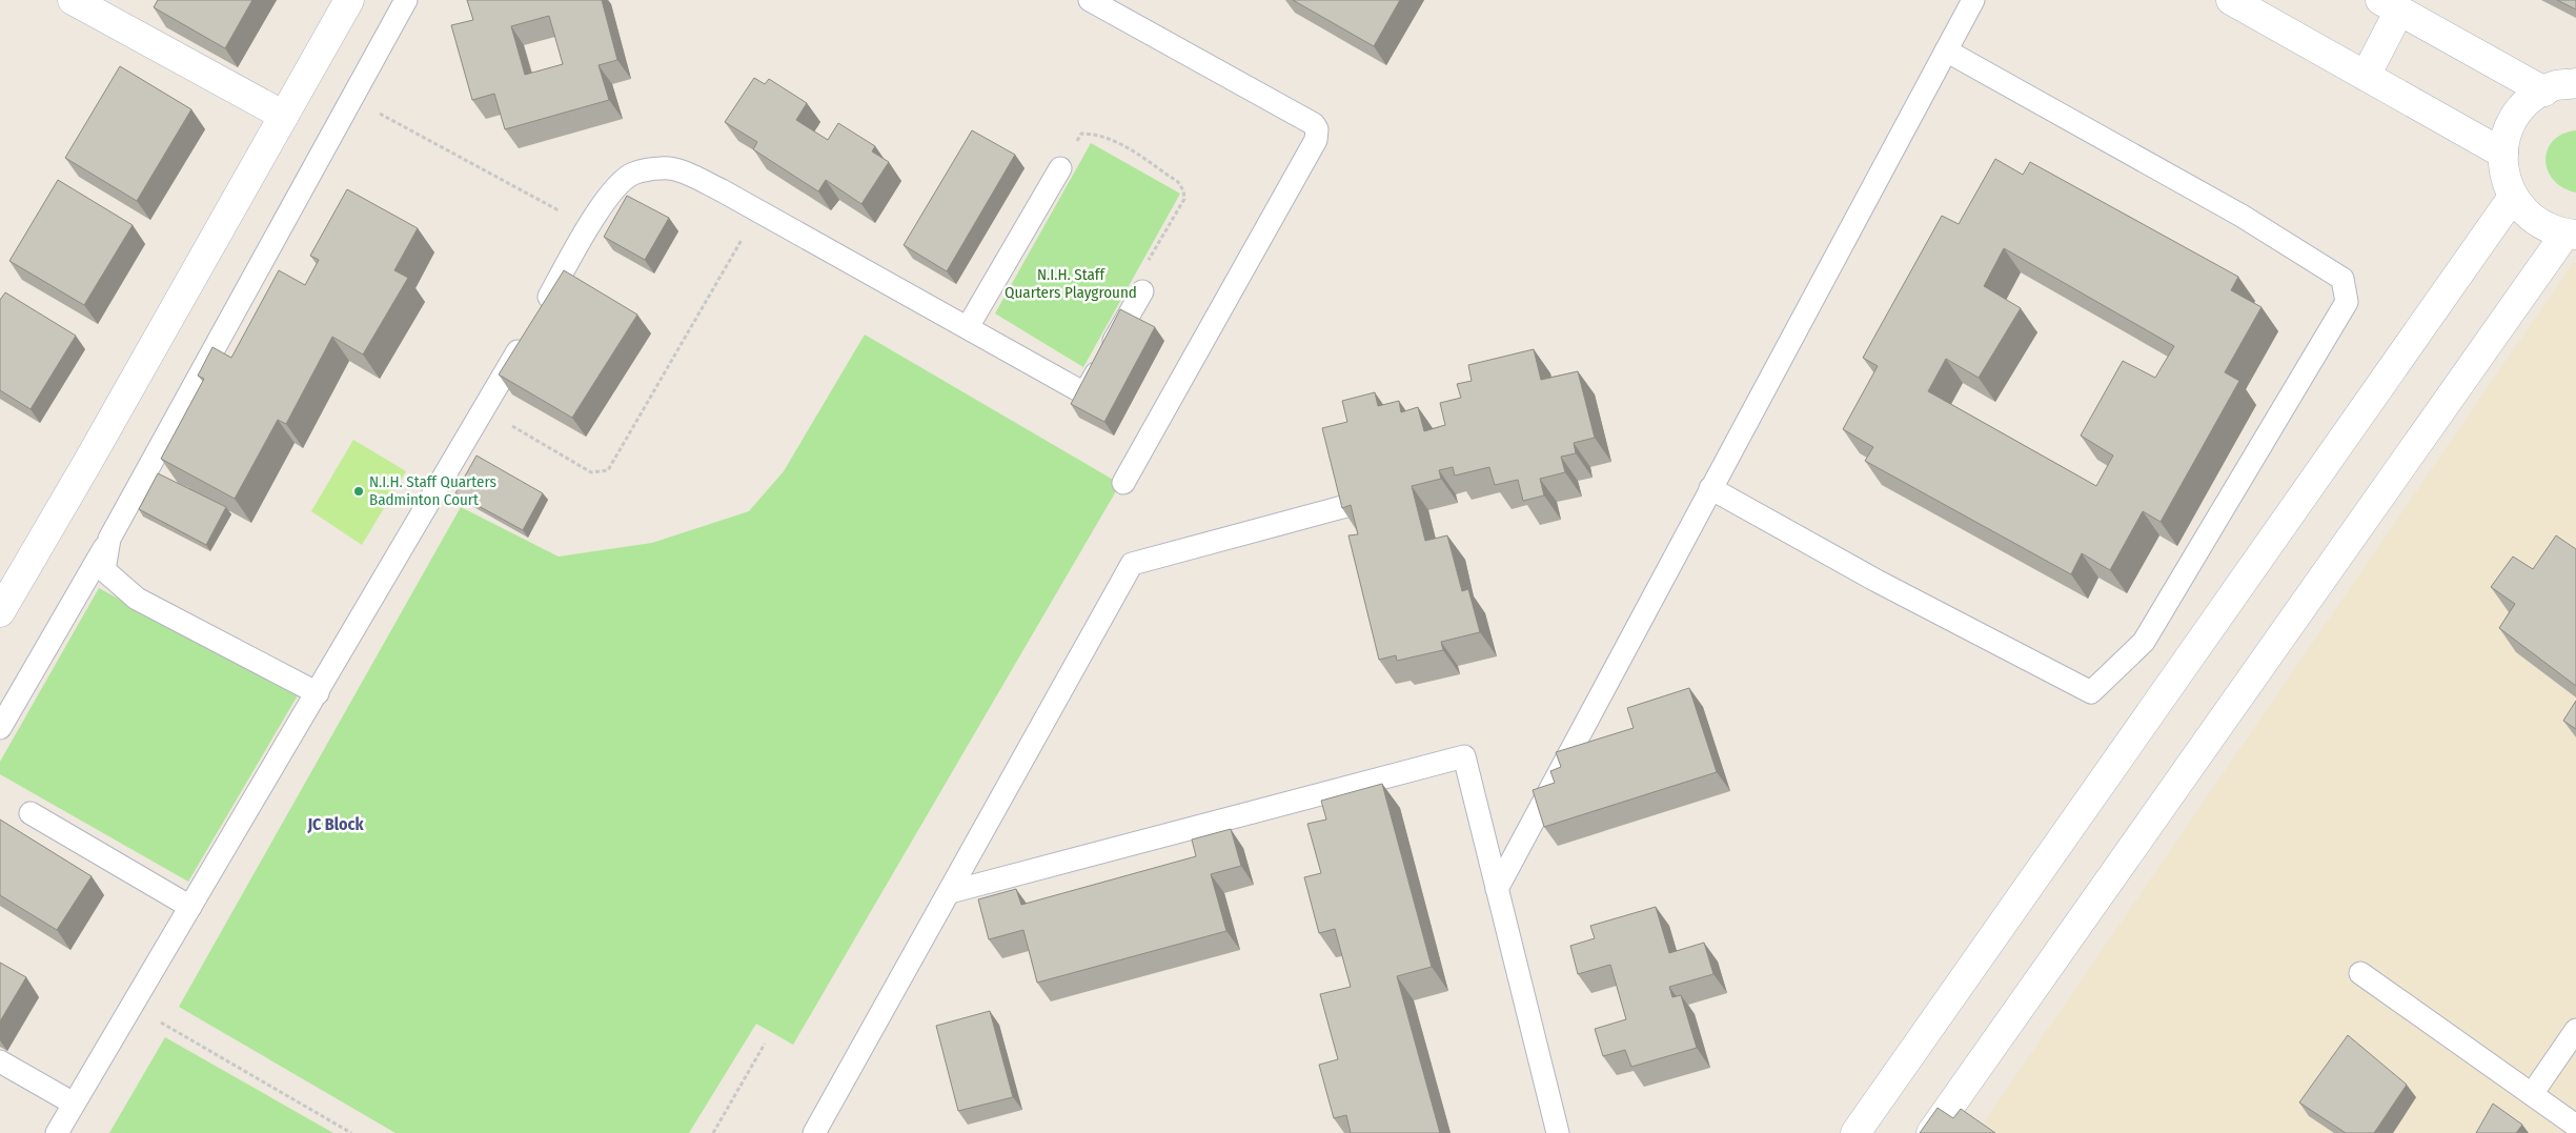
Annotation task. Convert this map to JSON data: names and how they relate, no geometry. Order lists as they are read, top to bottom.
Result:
{
  "districts": ["JC Block"],
  "parks": ["N.I.H. Staff Quarters Playground"],
  "places": ["N.I.H. Staff Quarters Badminton Court"]
}
